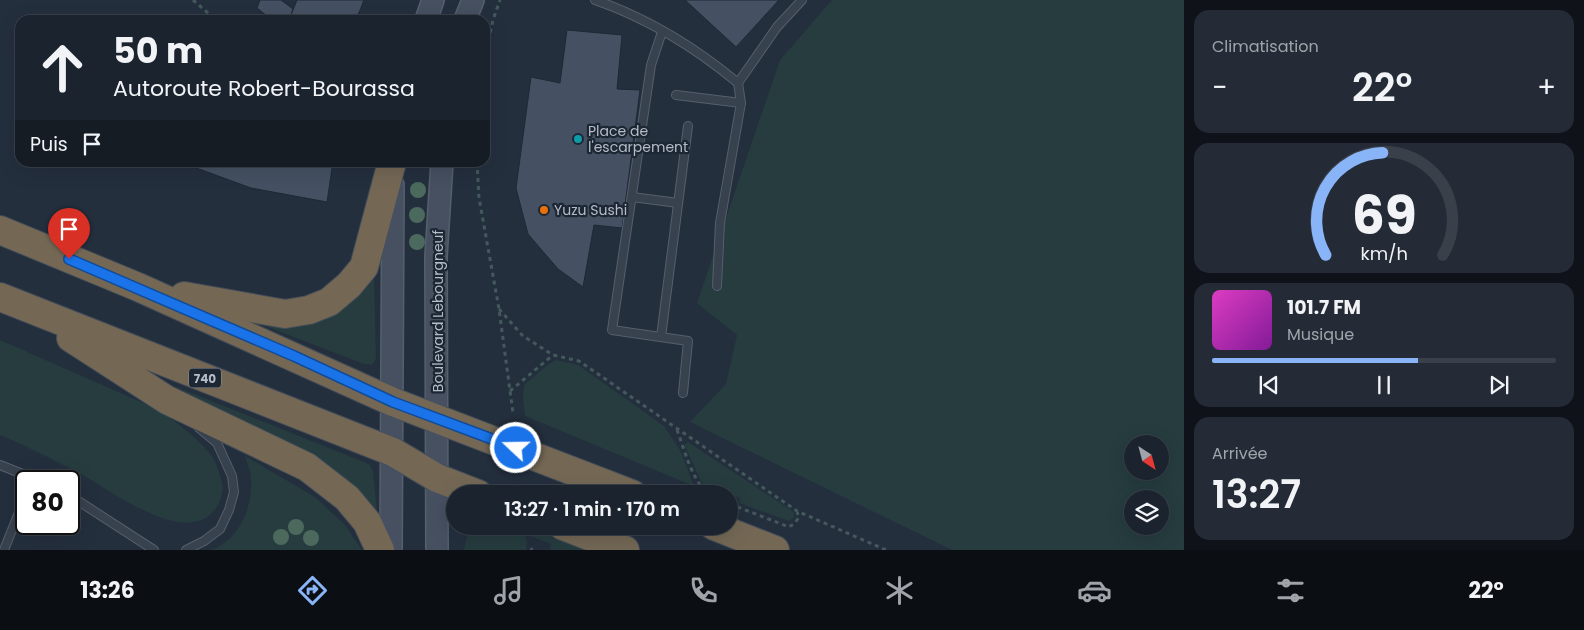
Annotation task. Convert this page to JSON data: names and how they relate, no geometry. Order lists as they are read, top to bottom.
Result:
{
  "streets": {
    "highway": ["740"],
    "main road": ["Boulevard Lebourgneuf"]
  },
  "places": ["Place de l'escarpement", "Yuzu Sushi"],
  "north": "bottom right",
  "page": {
    "tile": [
      "Climatisation",
      ["Arrivée", "13:27"]
    ],
    "turn": ["50 m", "Autoroute Robert-Bourassa"],
    "heat": ["−", "22°", "+"],
    "then": "Puis",
    "song": ["101.7 FM", "Musique"],
    "limit": "80",
    "trip": "13:27 · 1 min · 170 m",
    "tabs": ["13:26", "22°"],
    "gauge": ["69", "km/h"]
  }
}
